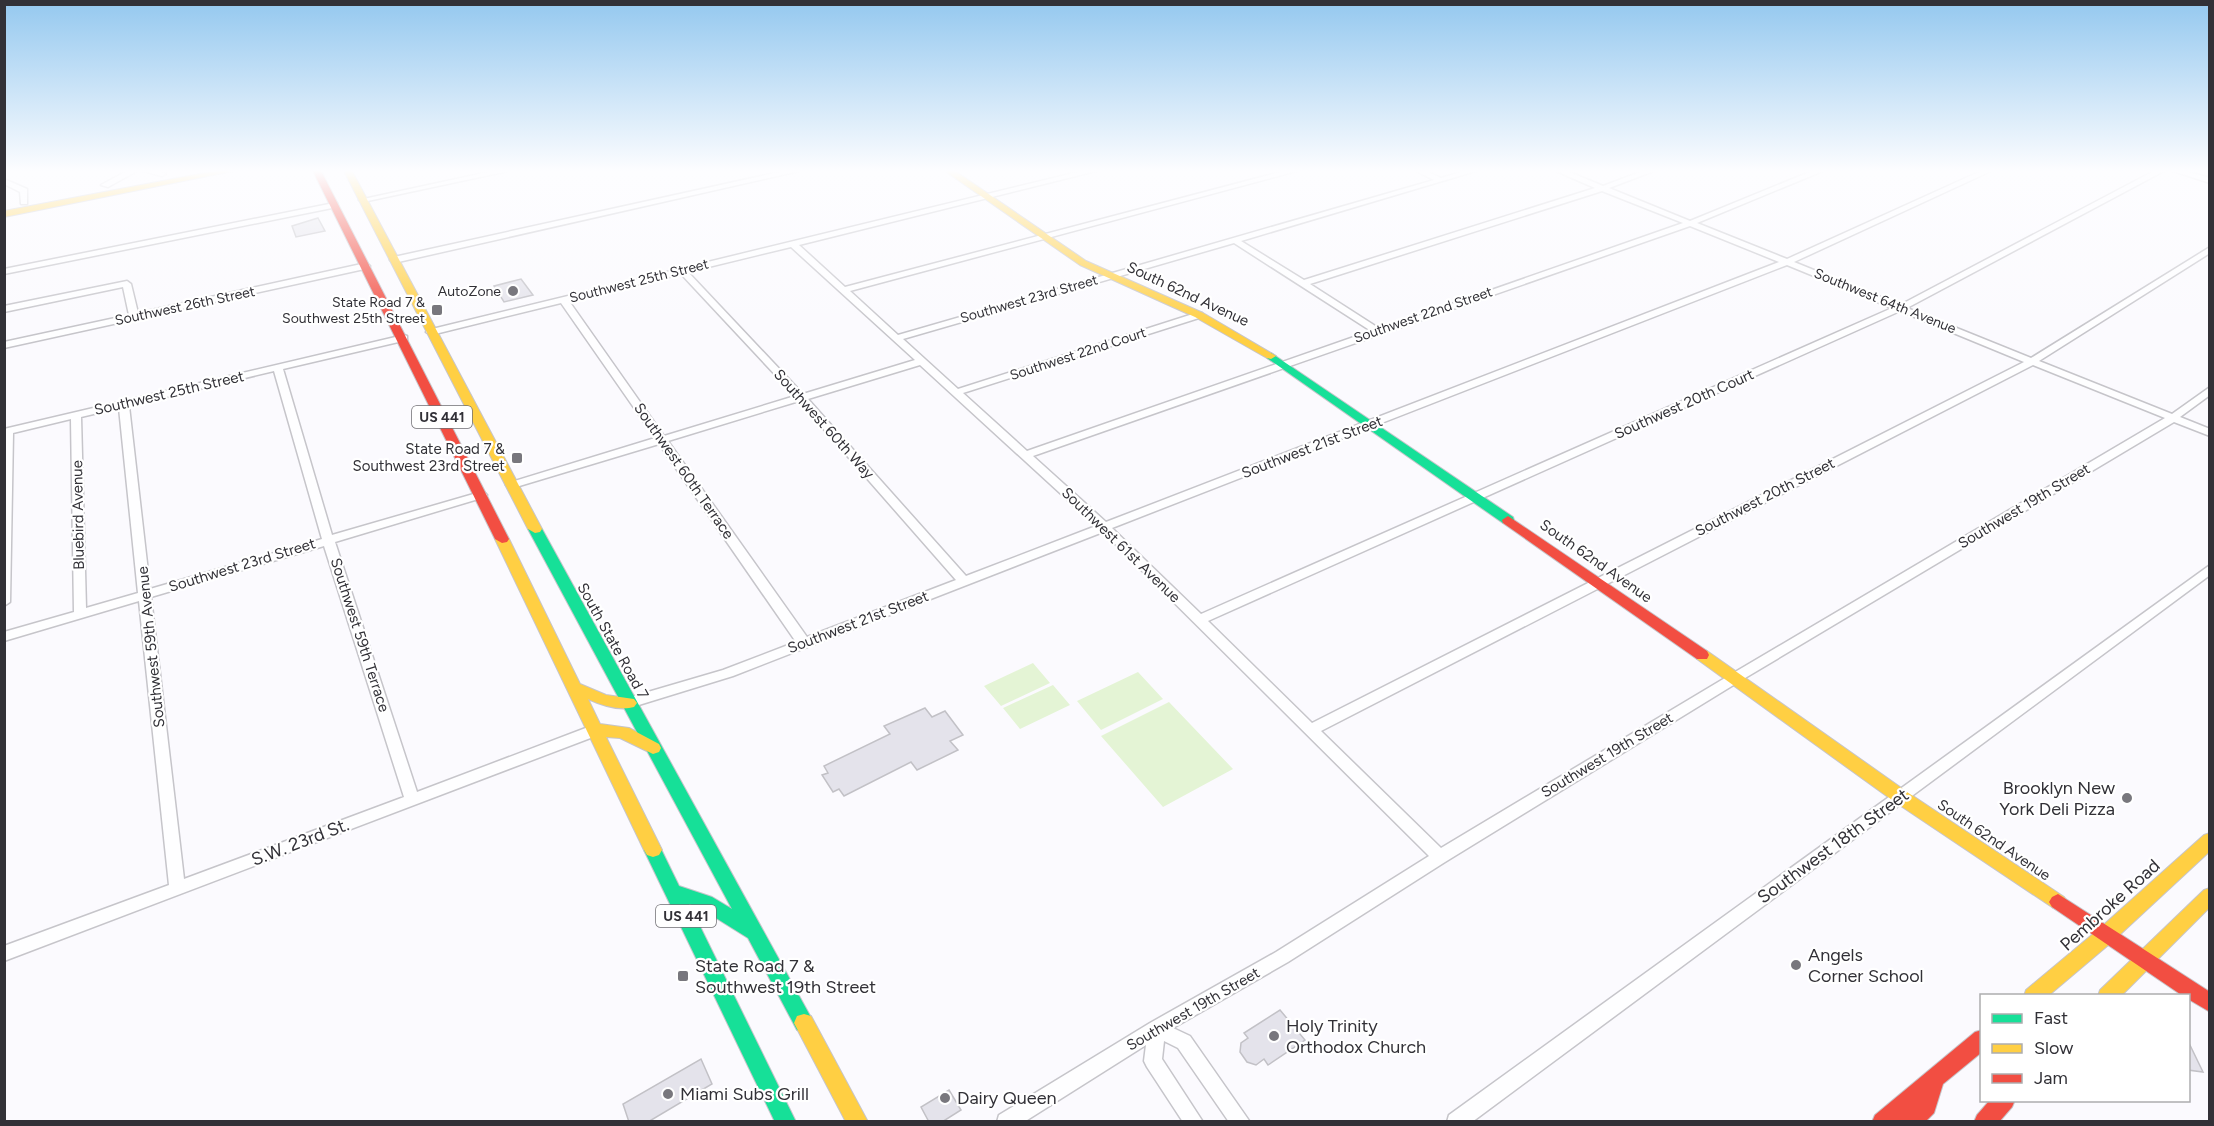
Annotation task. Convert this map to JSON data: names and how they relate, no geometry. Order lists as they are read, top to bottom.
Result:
{
  "streets": {
    "main road": [
      "South 62nd Avenue",
      "US 441",
      "South State Road 7",
      "Pembroke Road"
    ],
    "street": [
      "Southwest 25th Street",
      "Southwest 23rd Street",
      "Southwest 64th Avenue",
      "Southwest 26th Street",
      "Southwest 22nd Street",
      "Southwest 22nd Court",
      "Southwest 20th Court",
      "Southwest 60th Way",
      "Southwest 21st Street",
      "Southwest 60th Terrace",
      "Southwest 20th Street",
      "Southwest 19th Street",
      "Bluebird Avenue",
      "Southwest 61st Avenue",
      "Southwest 59th Terrace",
      "Southwest 59th Avenue",
      "S.W. 23rd St.",
      "Southwest 18th Street"
    ]
  },
  "crossings": [
    ["Southwest 25th Street", "US 441"],
    ["Southwest 25th Street", "Southwest 60th Way"],
    ["Southwest 25th Street", "Southwest 60th Terrace"],
    ["Southwest 25th Street", "Bluebird Avenue"],
    ["Southwest 25th Street", "Southwest 61st Avenue"],
    ["Southwest 25th Street", "Southwest 59th Terrace"],
    ["Southwest 25th Street", "South State Road 7"],
    ["Southwest 25th Street", "Southwest 59th Avenue"],
    ["South 62nd Avenue", "Southwest 23rd Street"],
    ["South 62nd Avenue", "Southwest 22nd Street"],
    ["South 62nd Avenue", "Southwest 22nd Court"],
    ["South 62nd Avenue", "Southwest 20th Court"],
    ["South 62nd Avenue", "Southwest 21st Street"],
    ["South 62nd Avenue", "Southwest 20th Street"],
    ["South 62nd Avenue", "Southwest 19th Street"],
    ["South 62nd Avenue", "Southwest 18th Street"],
    ["South 62nd Avenue", "Pembroke Road"],
    ["Southwest 23rd Street", "US 441"],
    ["Southwest 23rd Street", "Bluebird Avenue"],
    ["Southwest 23rd Street", "Southwest 61st Avenue"],
    ["Southwest 23rd Street", "Southwest 59th Terrace"],
    ["Southwest 23rd Street", "Southwest 59th Avenue"],
    ["Southwest 64th Avenue", "Southwest 20th Court"],
    ["Southwest 64th Avenue", "Southwest 21st Street"],
    ["Southwest 64th Avenue", "Southwest 20th Street"],
    ["Southwest 64th Avenue", "Southwest 19th Street"],
    ["Southwest 26th Street", "US 441"],
    ["Southwest 22nd Street", "Southwest 61st Avenue"],
    ["Southwest 22nd Court", "Southwest 61st Avenue"],
    ["Southwest 20th Court", "Southwest 61st Avenue"],
    ["US 441", "S.W. 23rd St."],
    ["Southwest 60th Way", "Southwest 21st Street"],
    ["Southwest 21st Street", "Southwest 60th Terrace"],
    ["Southwest 21st Street", "Southwest 61st Avenue"],
    ["Southwest 21st Street", "South State Road 7"],
    ["Southwest 20th Street", "Southwest 61st Avenue"],
    ["Southwest 19th Street", "Southwest 61st Avenue"],
    ["Southwest 59th Terrace", "S.W. 23rd St."],
    ["Southwest 59th Avenue", "S.W. 23rd St."]
  ],
  "places": {
    "other": [
      "AutoZone",
      "Brooklyn New York Deli Pizza",
      "Angels Corner School",
      "Holy Trinity Orthodox Church",
      "Miami Subs Grill",
      "Dairy Queen"
    ],
    "transit": ["State Road 7 & Southwest 25th Street", "State Road 7 & Southwest 23rd Street", "State Road 7 & Southwest 19th Street"]
  },
  "legend": ["Fast", "Slow", "Jam"]
}
